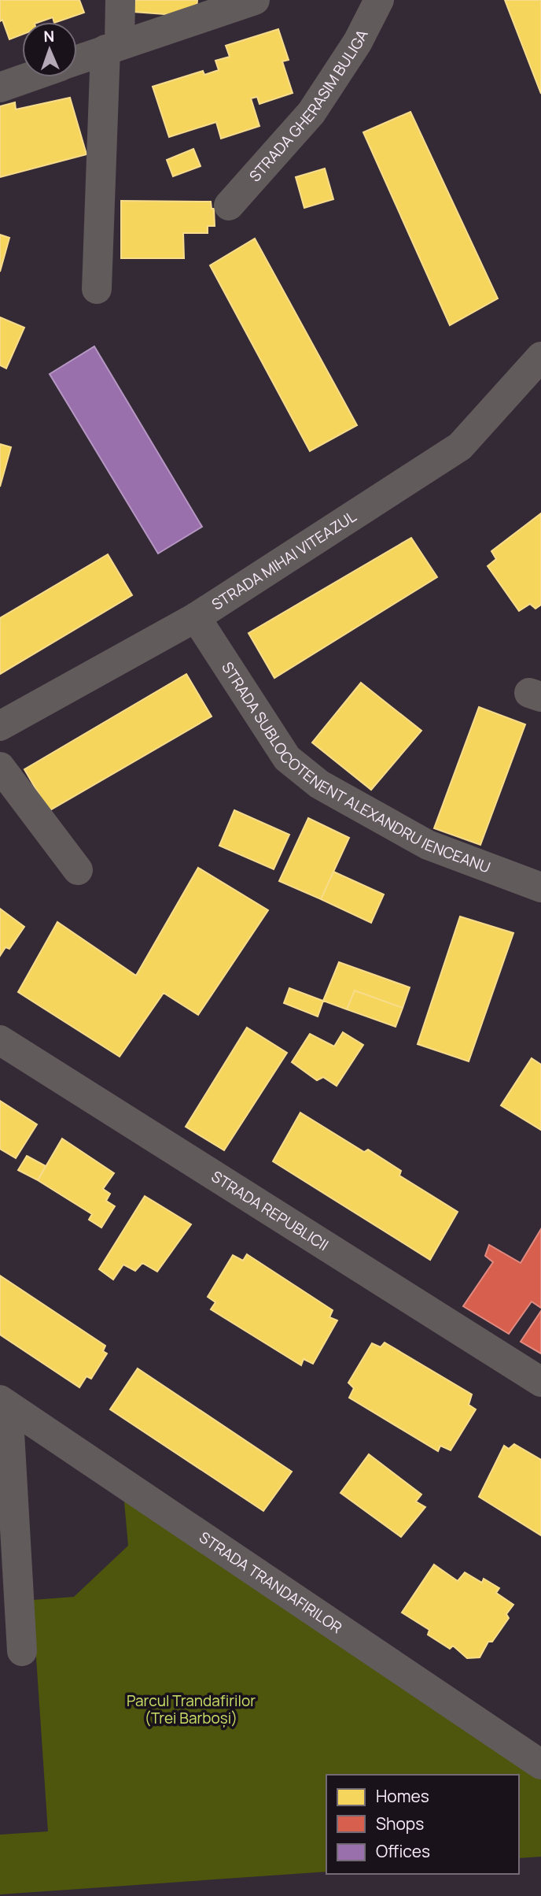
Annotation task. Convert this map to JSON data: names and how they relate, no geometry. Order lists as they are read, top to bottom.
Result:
{
  "streets": {
    "street": [
      "STRADA GHERASIM BULIGA",
      "STRADA MIHAI VITEAZUL",
      "STRADA SUBLOCOTENENT ALEXANDRU IENCEANU",
      "STRADA REPUBLICII",
      "STRADA TRANDAFIRILOR"
    ]
  },
  "crossings": [
    ["STRADA MIHAI VITEAZUL", "STRADA SUBLOCOTENENT ALEXANDRU IENCEANU"]
  ],
  "parks": ["Parcul Trandafirilor (Trei Barboși)"],
  "legend": ["Homes", "Shops", "Offices"],
  "north": "top"
}
